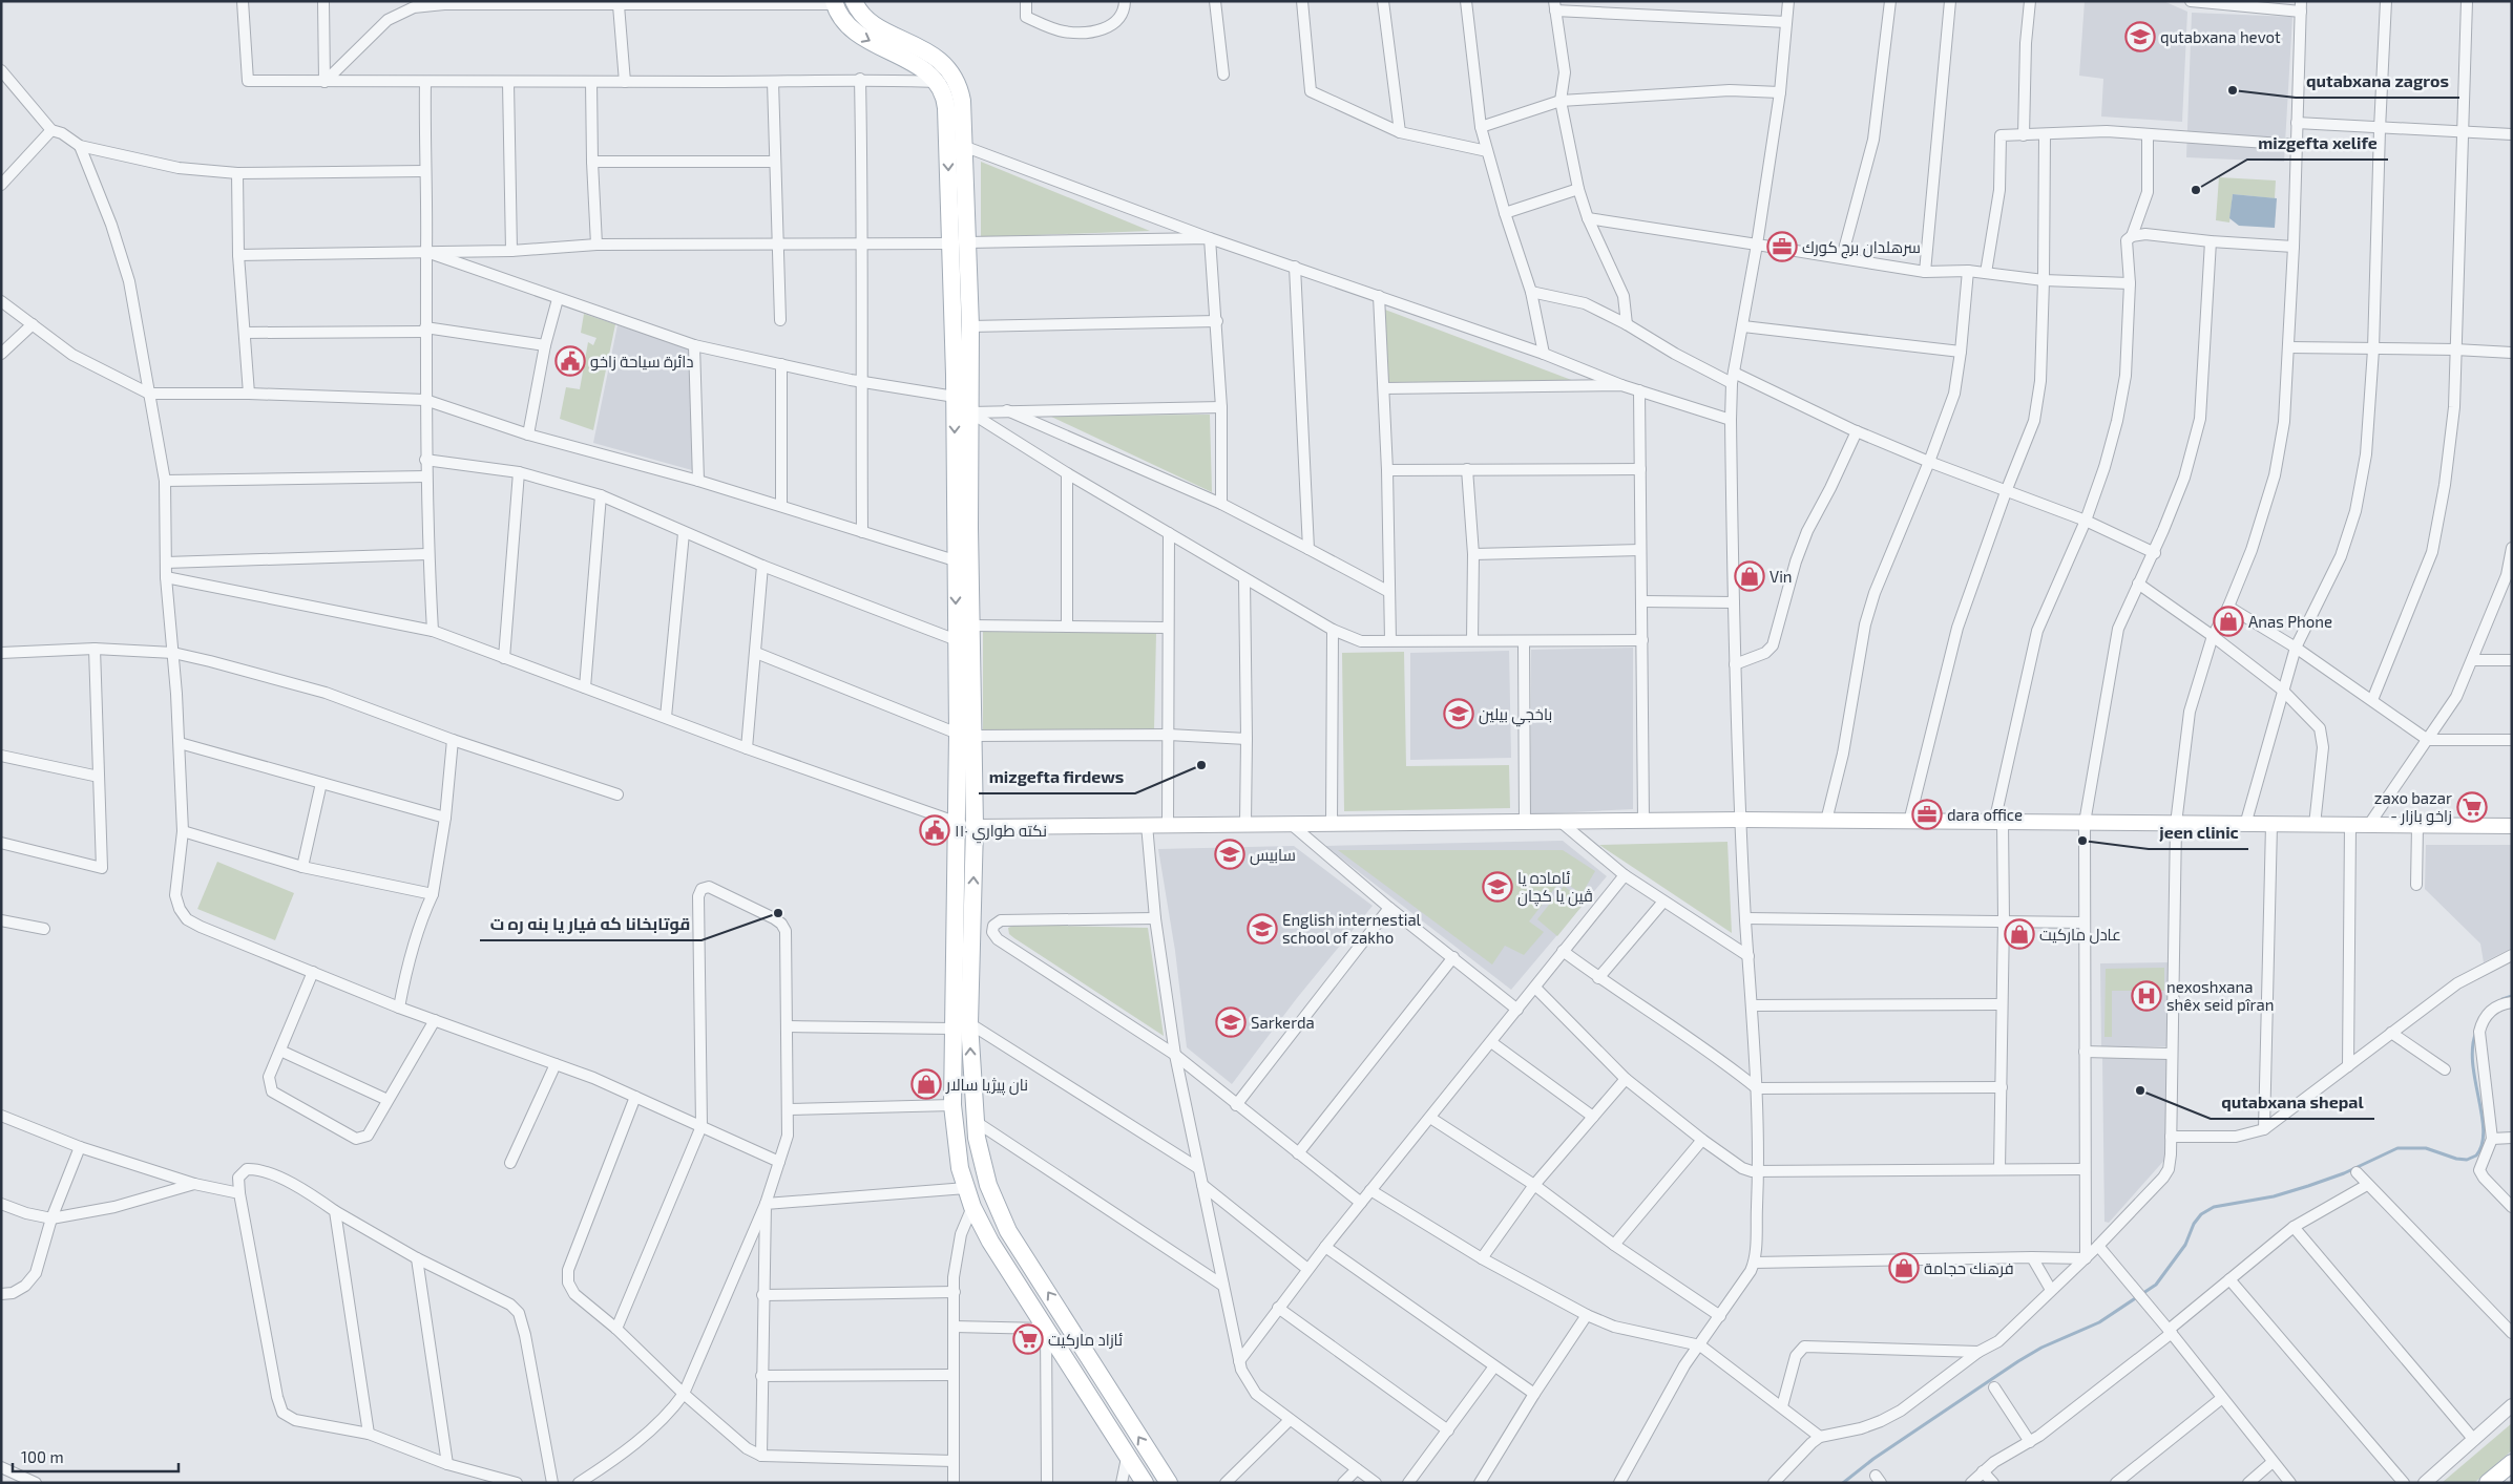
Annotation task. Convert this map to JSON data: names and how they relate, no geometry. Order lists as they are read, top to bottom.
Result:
{
  "places": {
    "school or university": [
      "qutabxana hevot",
      "باخجي بيلين",
      "سابيس",
      "ئاماده یا ڤین یا کچان",
      "English internestial school of zakho",
      "Sarkerda"
    ],
    "other": [
      "qutabxana zagros",
      "mizgefta xelife",
      "mizgefta firdews",
      "jeen clinic",
      "قوتابخانا كه فيار يا بنه ره ت",
      "qutabxana shepal"
    ],
    "office": ["سرهلدان برج كورك", "dara office"],
    "public building": ["دائرة سياحة زاخو", "نكته طواري ١١٠"],
    "shop": [
      "Vin",
      "Anas Phone",
      "عادل ماركيت",
      "نان پيژيا سالار",
      "فرهنك حجامة"
    ],
    "supermarket": ["zaxo bazar - زاخو بازار", "ئازاد ماركيت"],
    "hospital": ["nexoshxana shêx seid pîran"]
  },
  "scale_bar": "100 m"
}
